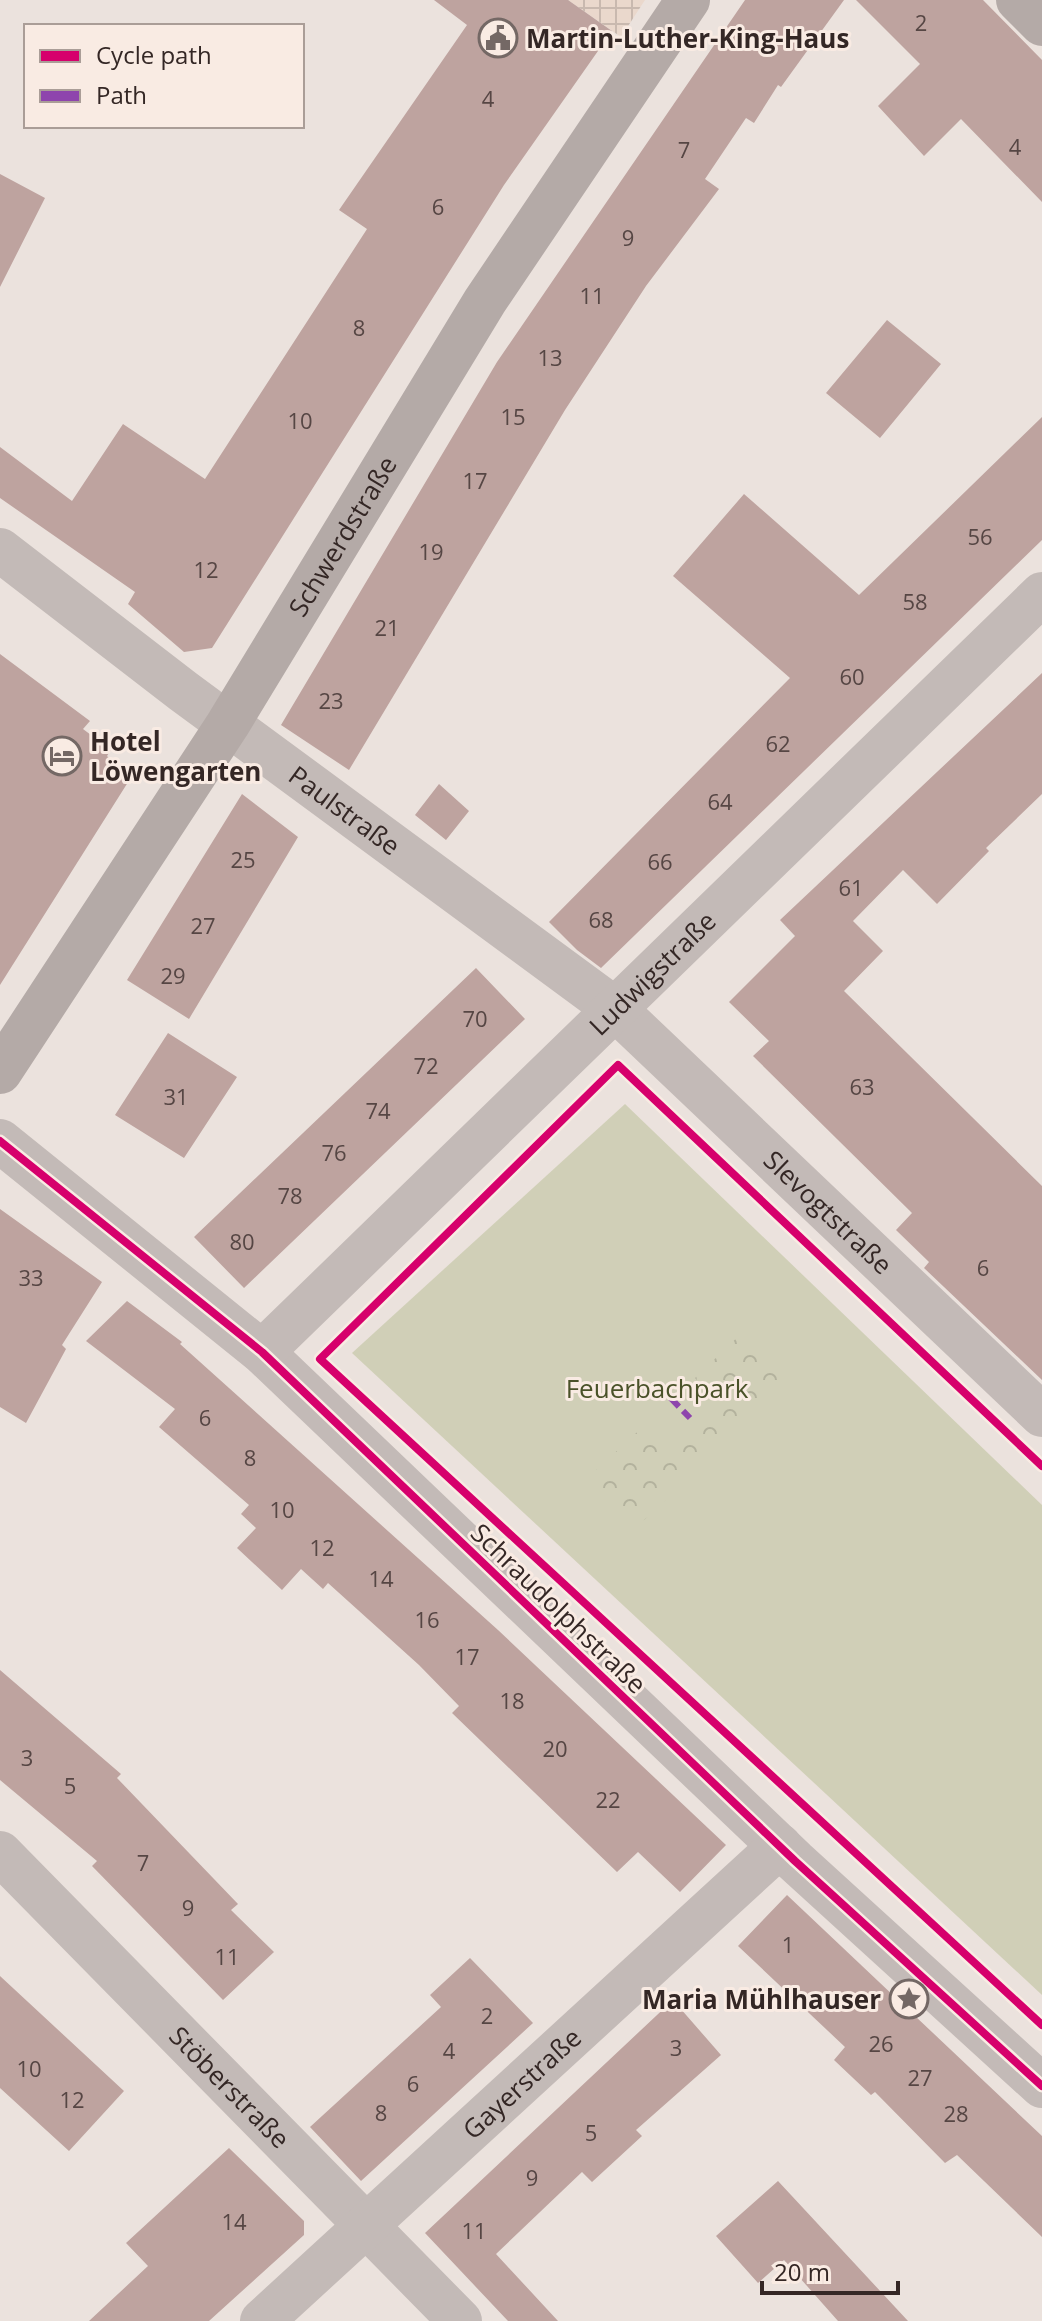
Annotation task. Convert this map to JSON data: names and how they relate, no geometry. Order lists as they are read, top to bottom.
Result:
{
  "streets": {
    "street": [
      "Schwerdstraße",
      "Paulstraße",
      "Ludwigstraße",
      "Slevogtstraße",
      "Schraudolphstraße",
      "Gayerstraße",
      "Stöberstraße"
    ]
  },
  "crossings": [
    ["Schwerdstraße", "Paulstraße"],
    ["Paulstraße", "Ludwigstraße"],
    ["Paulstraße", "Slevogtstraße"],
    ["Ludwigstraße", "Slevogtstraße"],
    ["Ludwigstraße", "Schraudolphstraße"],
    ["Schraudolphstraße", "Gayerstraße"],
    ["Gayerstraße", "Stöberstraße"]
  ],
  "parks": ["Feuerbachpark"],
  "places": {
    "public building": ["Martin-Luther-King-Haus"],
    "hotel": ["Hotel Löwengarten"],
    "place": ["Maria Mühlhauser"]
  },
  "house_numbers": [
    "2",
    "4",
    "4",
    "7",
    "6",
    "9",
    "11",
    "8",
    "13",
    "15",
    "10",
    "17",
    "56",
    "19",
    "12",
    "58",
    "21",
    "60",
    "23",
    "62",
    "64",
    "25",
    "66",
    "61",
    "68",
    "27",
    "29",
    "70",
    "72",
    "63",
    "31",
    "74",
    "76",
    "78",
    "80",
    "6",
    "33",
    "6",
    "8",
    "10",
    "12",
    "14",
    "16",
    "17",
    "18",
    "20",
    "3",
    "5",
    "22",
    "7",
    "9",
    "1",
    "11",
    "2",
    "26",
    "3",
    "4",
    "10",
    "27",
    "6",
    "12",
    "8",
    "28",
    "5",
    "9",
    "14",
    "11"
  ],
  "legend": ["Cycle path", "Path"],
  "scale_bar": "20 m"
}
